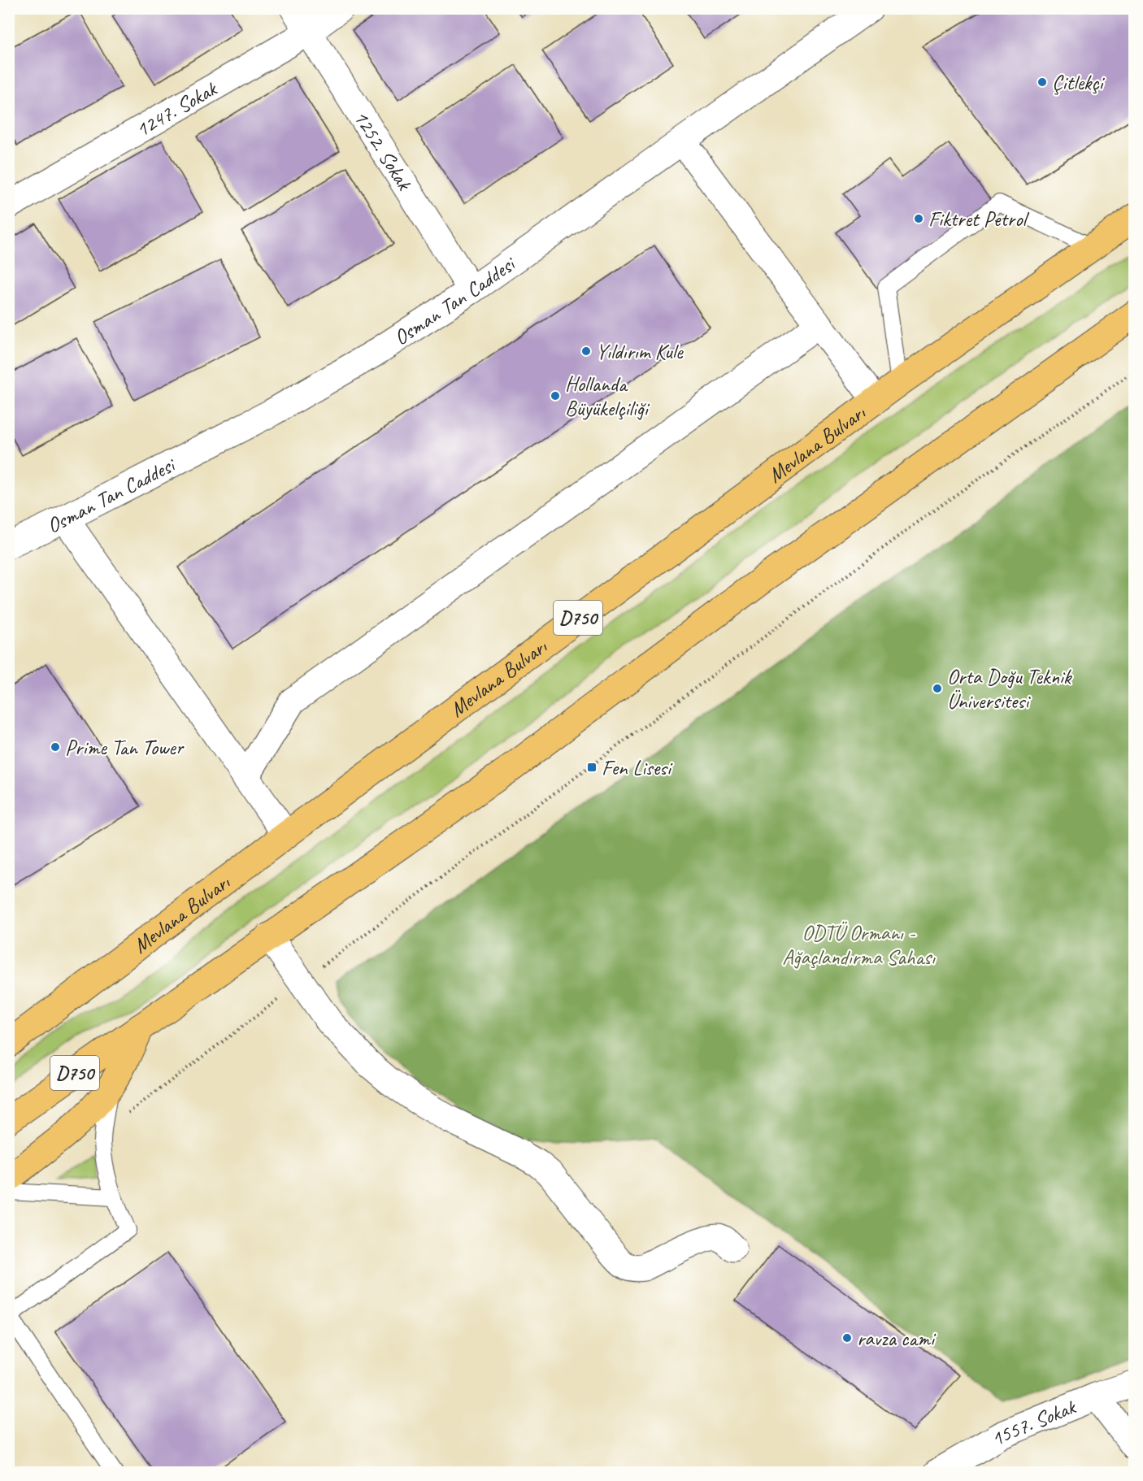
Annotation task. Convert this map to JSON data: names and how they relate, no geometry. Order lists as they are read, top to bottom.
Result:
{
  "streets": {
    "highway": ["Mevlana Bulvarı", "D750"],
    "street": [
      "1247. Sokak",
      "1252. Sokak",
      "Osman Tan Caddesi",
      "1557. Sokak"
    ]
  },
  "crossings": [
    ["1247. Sokak", "1252. Sokak"],
    ["1252. Sokak", "Osman Tan Caddesi"]
  ],
  "parks": ["ODTÜ Ormanı - Ağaçlandırma Sahası"],
  "places": {
    "other": [
      "Çitlekçi",
      "Fiktret Petrol",
      "Yıldırım Kule",
      "Hollanda Büyükelçiliği",
      "Orta Doğu Teknik Üniversitesi",
      "Prime Tan Tower",
      "ravza cami"
    ],
    "transit": ["Fen Lisesi"]
  }
}
